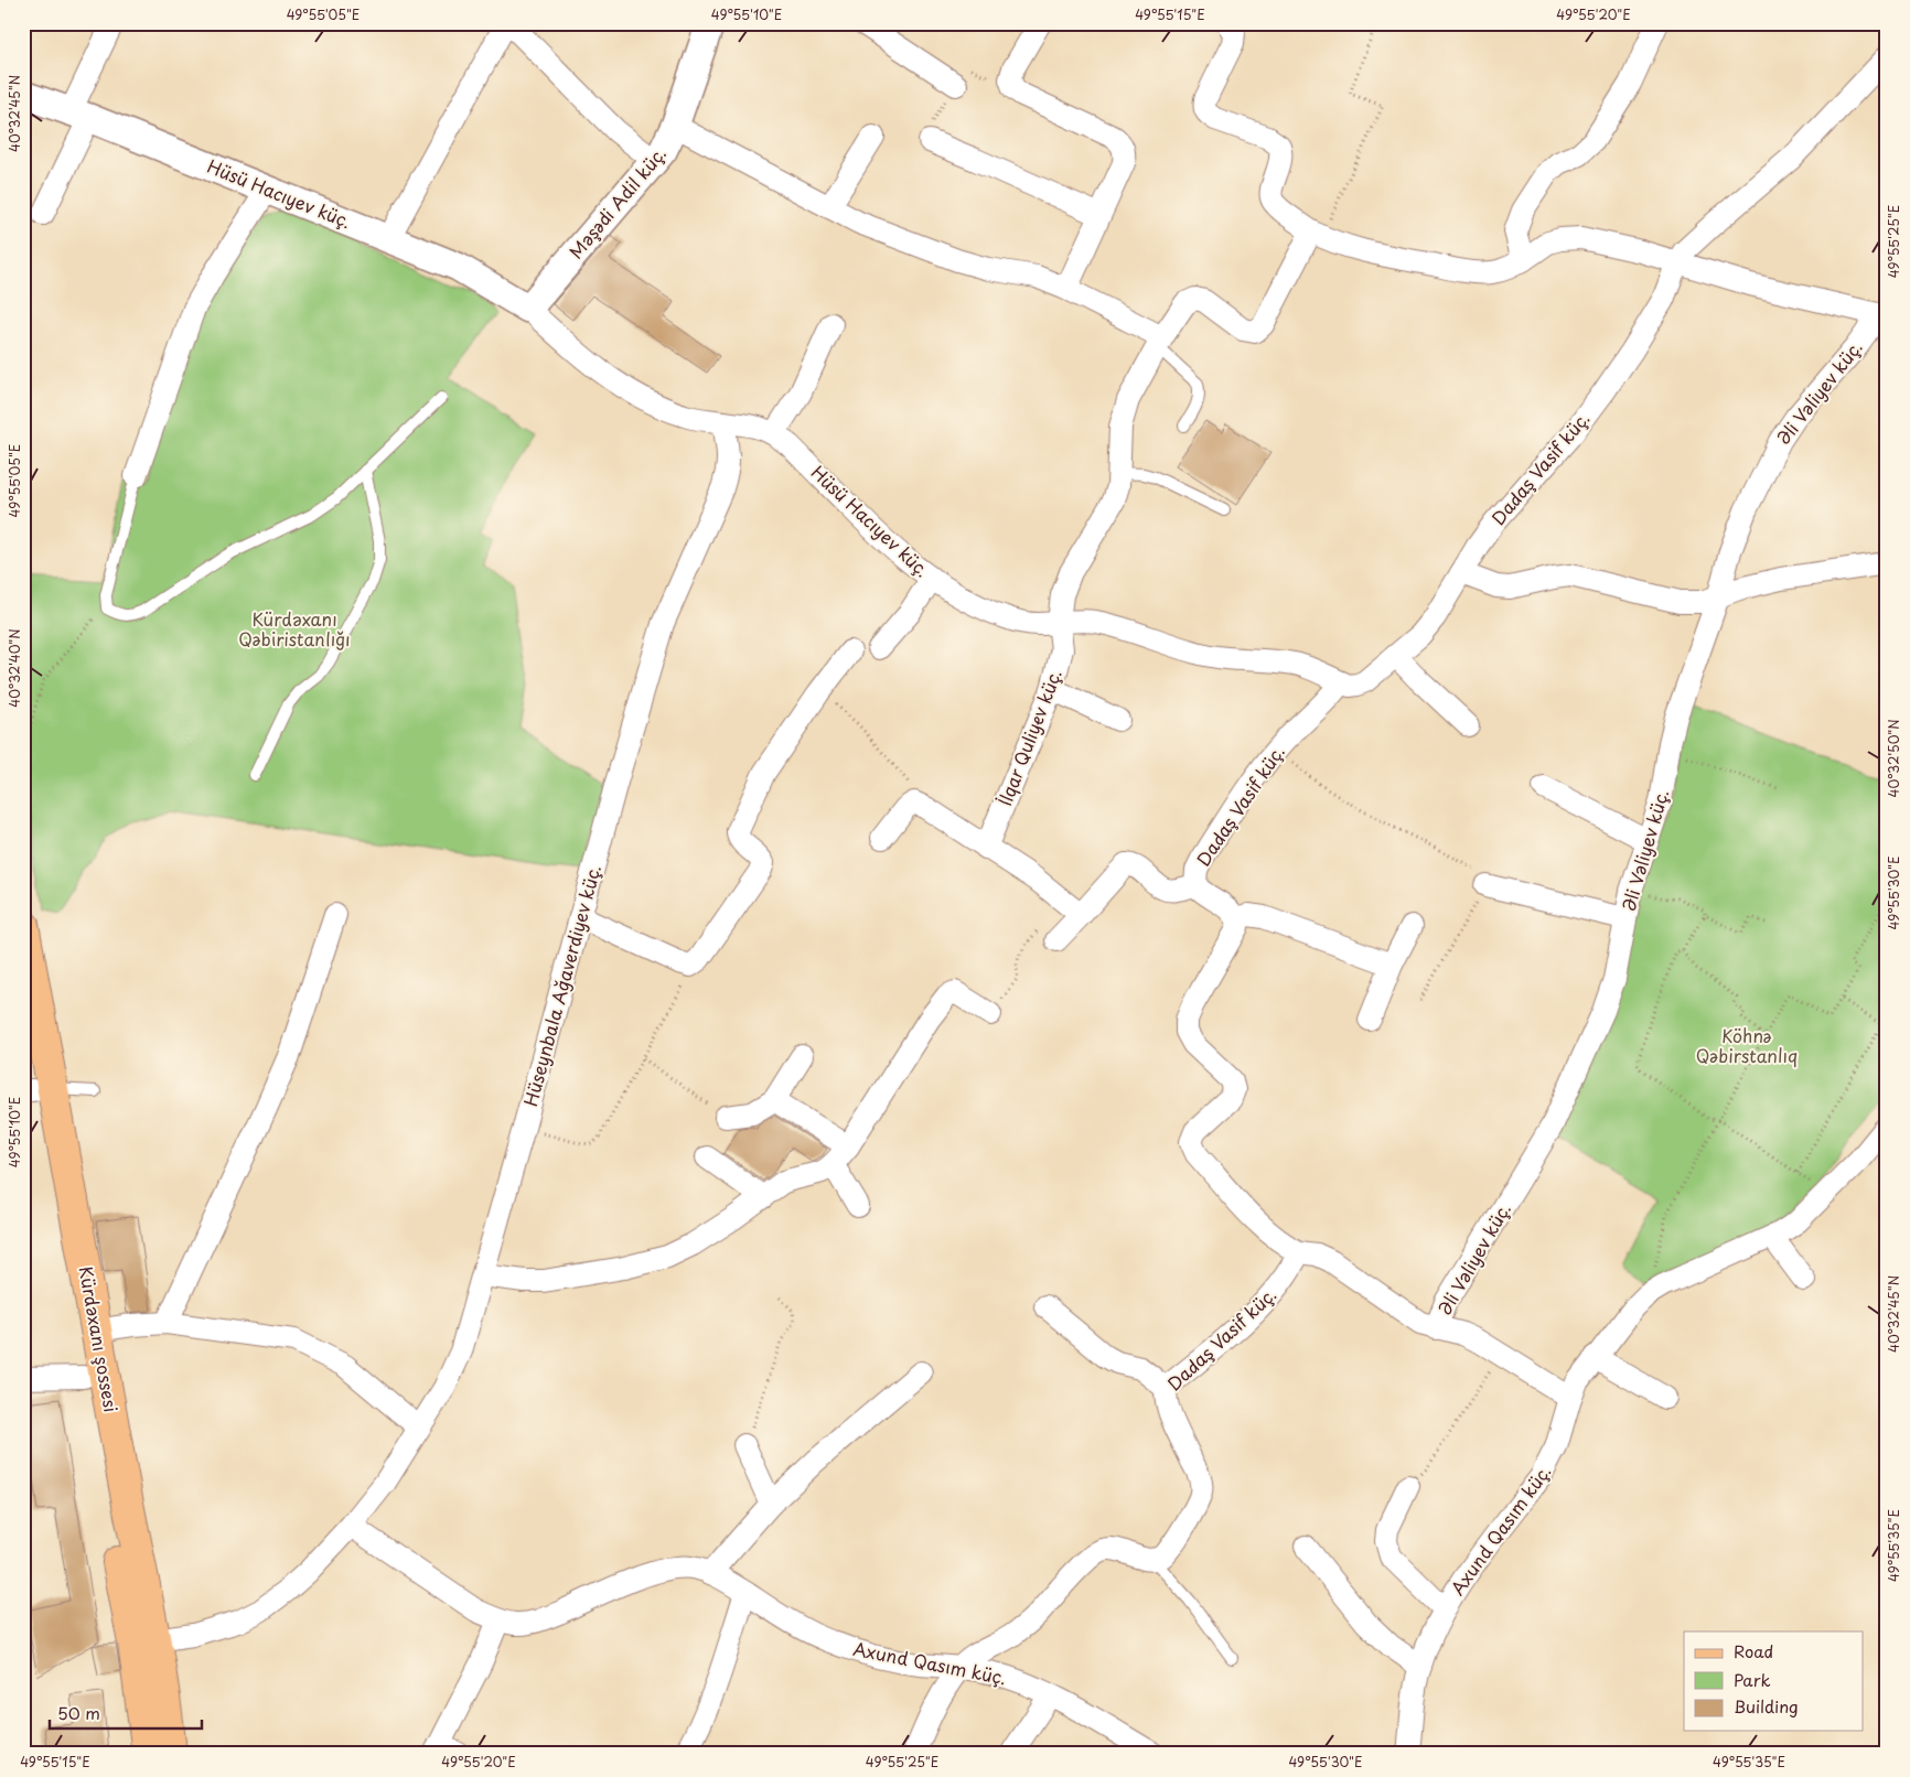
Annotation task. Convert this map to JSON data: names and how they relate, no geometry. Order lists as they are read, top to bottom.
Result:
{
  "streets": {
    "main road": ["Kürdəxanı şossesi"],
    "street": [
      "Hüsü Hacıyev küç.",
      "Məşədi Adil küç.",
      "Əli Vəliyev küç.",
      "Dadaş Vasif küç.",
      "İlqar Quliyev küç.",
      "Hüseynbala Ağaverdiyev küç.",
      "Axund Qasım küç."
    ]
  },
  "crossings": [
    ["Hüsü Hacıyev küç.", "Məşədi Adil küç."],
    ["Hüsü Hacıyev küç.", "Dadaş Vasif küç."],
    ["Hüsü Hacıyev küç.", "İlqar Quliyev küç."],
    ["Hüsü Hacıyev küç.", "Hüseynbala Ağaverdiyev küç."],
    ["Hüseynbala Ağaverdiyev küç.", "Kürdəxanı şossesi"],
    ["Hüseynbala Ağaverdiyev küç.", "Axund Qasım küç."]
  ],
  "parks": ["Kürdəxanı Qəbiristanlığı", "Köhnə Qəbirstanlıq"],
  "legend": ["Road", "Park", "Building"],
  "scale_bar": "50 m",
  "coordinates": [
    "49°55'05\"E",
    "49°55'10\"E",
    "49°55'15\"E",
    "49°55'20\"E",
    "40°32'45\"N",
    "49°55'25\"E",
    "40°32'40\"N",
    "40°32'50\"N",
    "49°55'30\"E",
    "49°55'35\"E"
  ]
}
